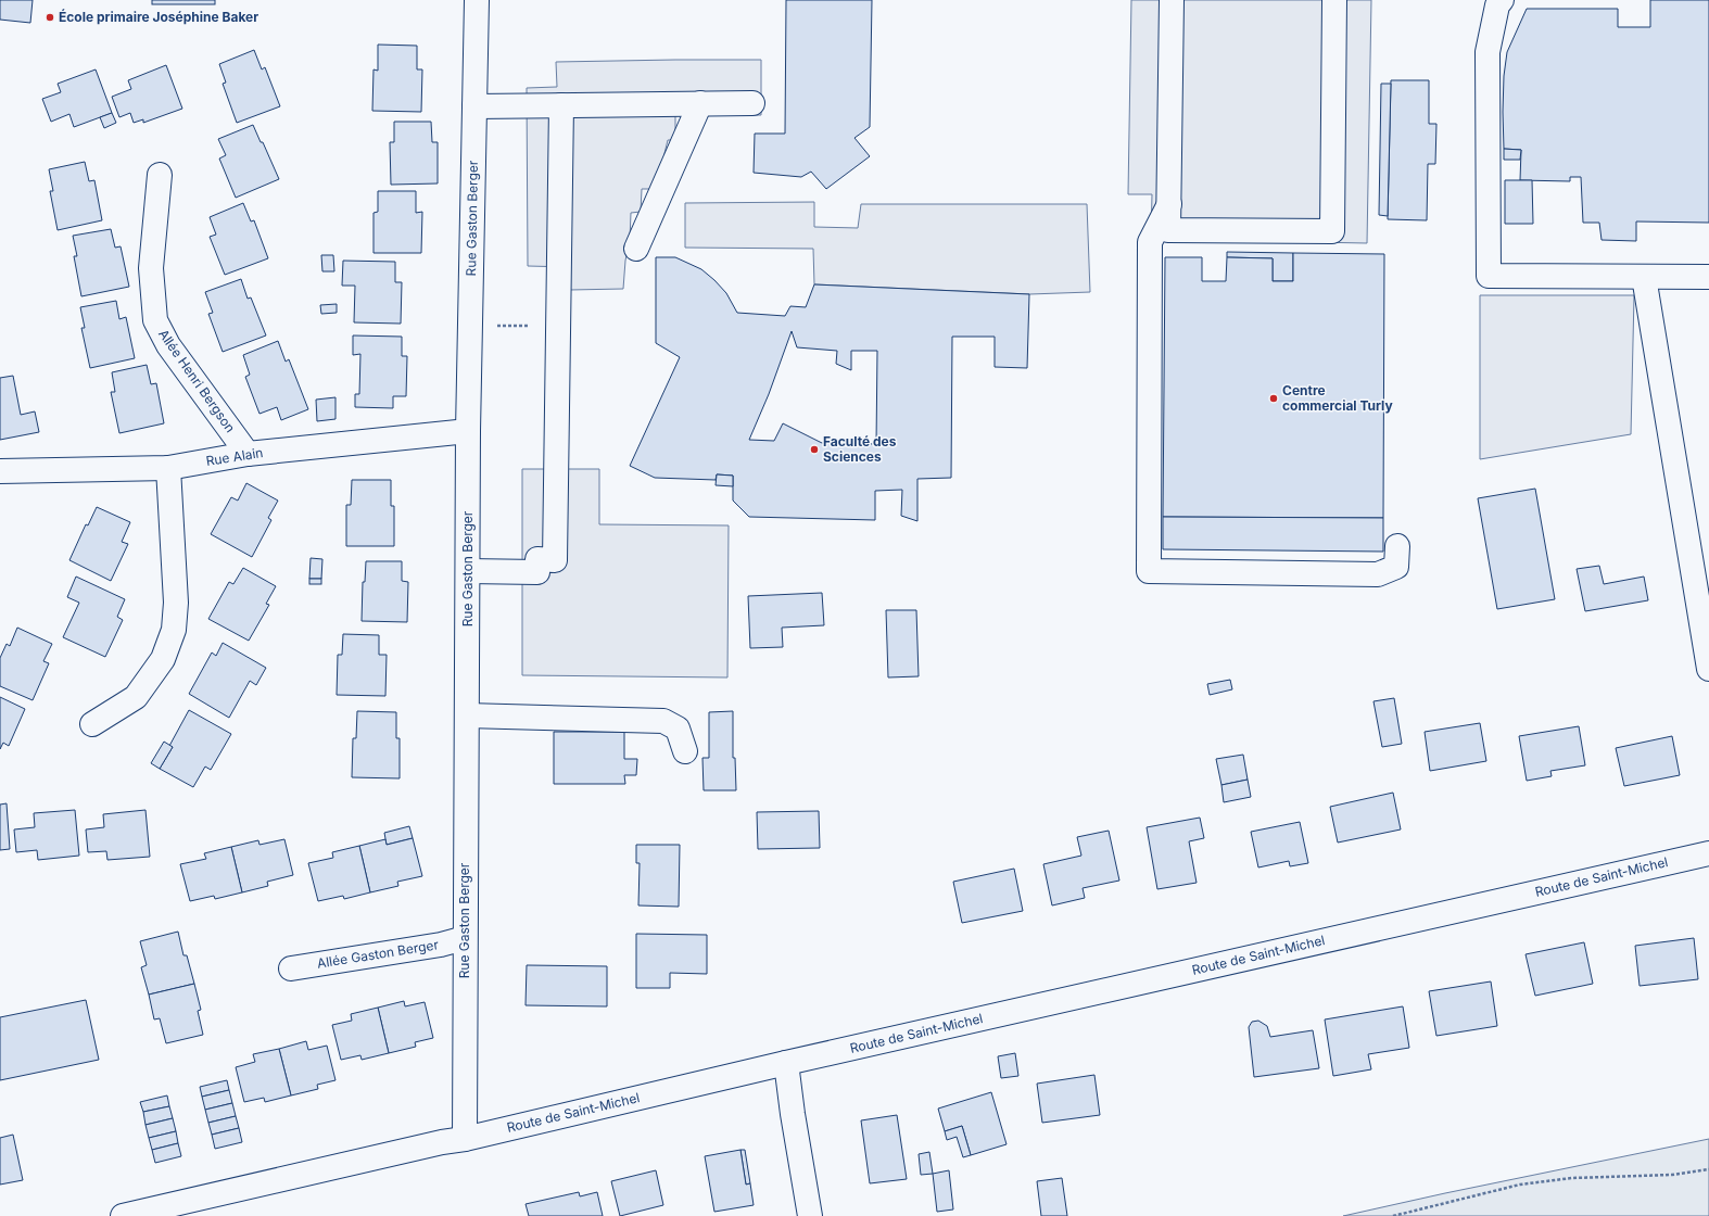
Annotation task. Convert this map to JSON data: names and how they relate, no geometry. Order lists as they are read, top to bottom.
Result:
{
  "streets": {
    "street": [
      "Rue Gaston Berger",
      "Allée Henri Bergson",
      "Rue Alain",
      "Route de Saint-Michel",
      "Allée Gaston Berger"
    ]
  },
  "crossings": [
    ["Rue Gaston Berger", "Rue Alain"],
    ["Rue Gaston Berger", "Route de Saint-Michel"],
    ["Rue Gaston Berger", "Allée Gaston Berger"],
    ["Allée Henri Bergson", "Rue Alain"]
  ],
  "places": ["École primaire Joséphine Baker", "Centre commercial Turly", "Faculté des Sciences"]
}
